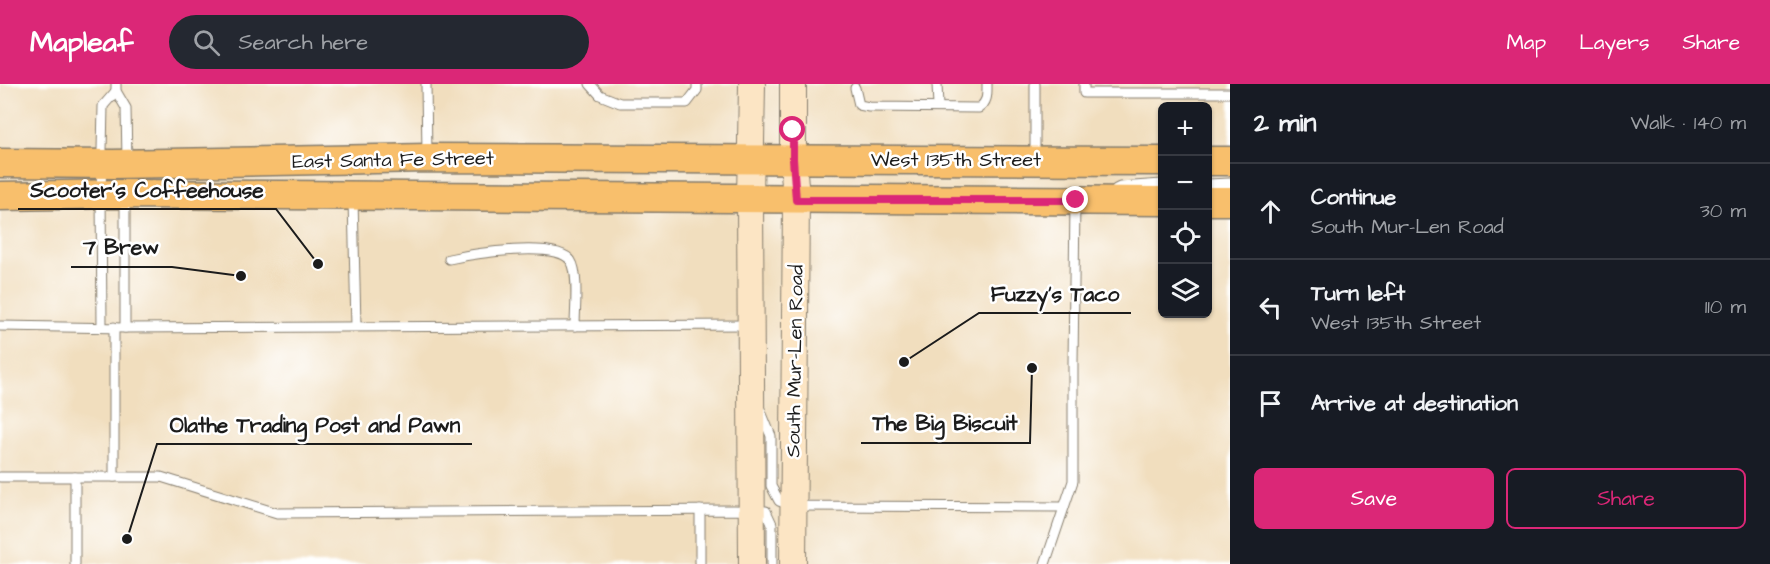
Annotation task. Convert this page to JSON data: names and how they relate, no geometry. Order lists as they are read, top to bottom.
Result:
{
  "streets": {
    "main road": ["East Santa Fe Street", "West 135th Street", "South Mur-Len Road"]
  },
  "crossings": [
    ["East Santa Fe Street", "West 135th Street"],
    ["West 135th Street", "South Mur-Len Road"]
  ],
  "places": [
    "Scooter's Coffeehouse",
    "7 Brew",
    "Fuzzy's Taco",
    "The Big Biscuit",
    "Olathe Trading Post and Pawn"
  ],
  "page": {
    "header": "Mapleaf",
    "search": "Search here",
    "nav": ["Map", "Layers", "Share"],
    "heading": ["2 min", "Walk · 140 m"],
    "map_buttons": ["+", "−"],
    "list": [
      ["Continue", "South Mur-Len Road", "30 m"],
      ["Turn left", "West 135th Street", "110 m"],
      "Arrive at destination"
    ],
    "buttons": ["Save", "Share"]
  }
}
